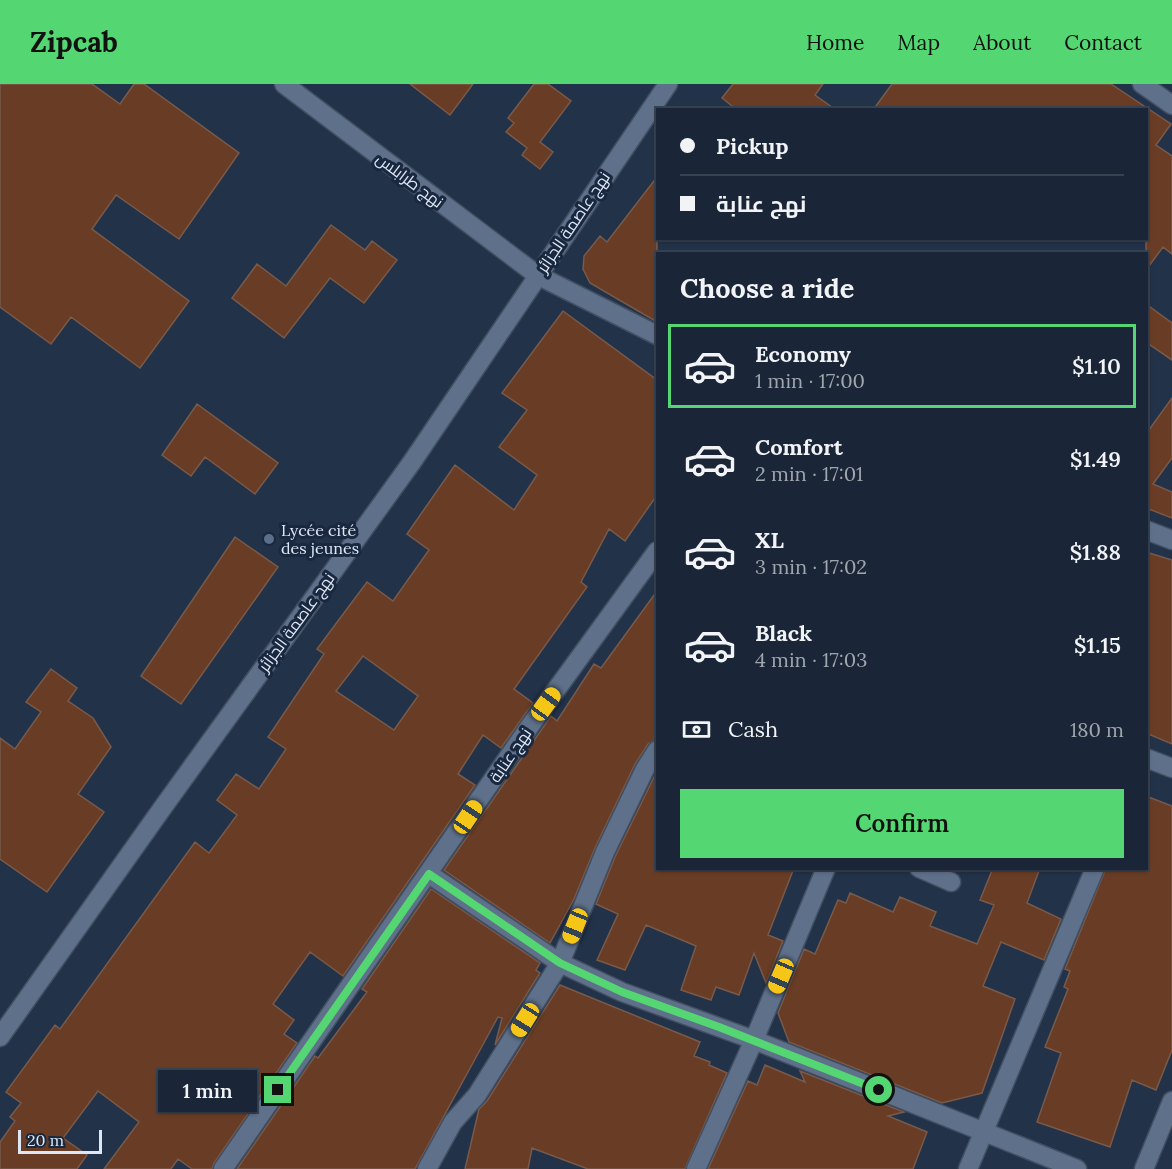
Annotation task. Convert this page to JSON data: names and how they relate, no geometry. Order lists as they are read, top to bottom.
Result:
{
  "streets": {
    "street": ["نهج طرابلس", "نهج عاصمة الجزائر", "نهج عنابة"]
  },
  "crossings": [
    ["نهج طرابلس", "نهج عاصمة الجزائر"]
  ],
  "places": ["Lycée cité des jeunes"],
  "scale_bar": "20 m",
  "page": {
    "header": "Zipcab",
    "nav": [
      "Home",
      "Map",
      "About",
      "Contact"
    ],
    "banner": ["Pickup", "نهج عنابة"],
    "heading": "Choose a ride",
    "list": [
      {
        "name": "Economy",
        "note": "1 min · 17:00",
        "value": "$1.10"
      },
      {
        "name": "Comfort",
        "note": "2 min · 17:01",
        "value": "$1.49"
      },
      {
        "name": "XL",
        "note": "3 min · 17:02",
        "value": "$1.88"
      },
      {
        "name": "Black",
        "note": "4 min · 17:03",
        "value": "$1.15"
      }
    ],
    "pay": ["Cash", "180 m"],
    "buttons": "Confirm",
    "bubble": "1 min",
    "scale": "20 m"
  }
}
